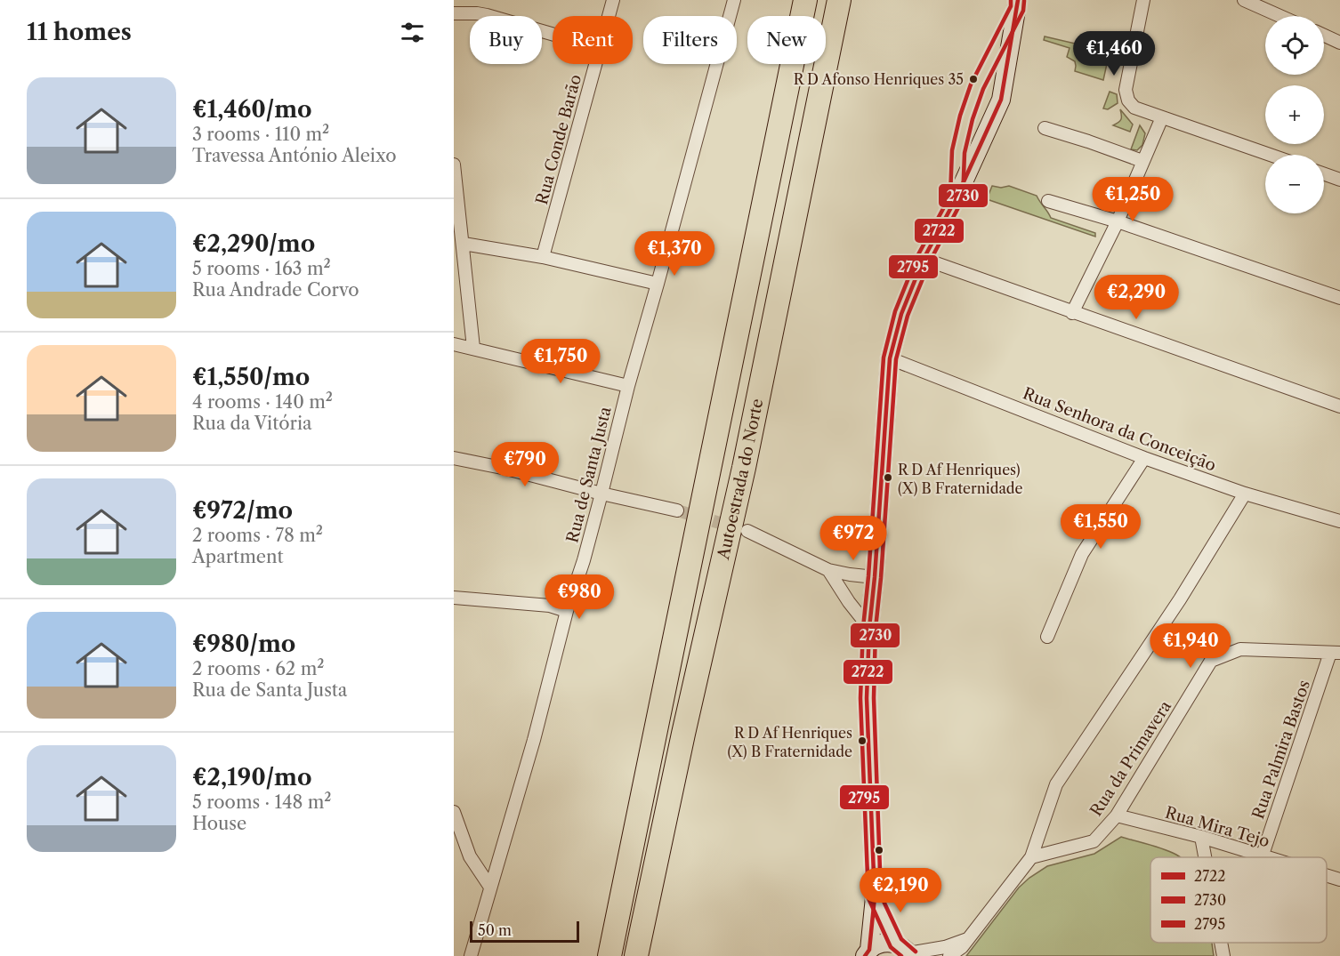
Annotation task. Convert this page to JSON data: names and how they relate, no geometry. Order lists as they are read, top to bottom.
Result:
{
  "streets": {
    "highway": ["Autoestrada do Norte"],
    "street": [
      "Rua Conde Barão",
      "Rua Senhora da Conceição",
      "Rua de Santa Justa",
      "Rua Palmira Bastos",
      "Rua da Primavera",
      "Rua Mira Tejo"
    ]
  },
  "crossings": [
    ["Rua Palmira Bastos", "Rua da Primavera"],
    ["Rua Palmira Bastos", "Rua Mira Tejo"],
    ["Rua da Primavera", "Rua Mira Tejo"]
  ],
  "places": ["R D Afonso Henriques 35", "R D Af Henriques) (X) B Fraternidade", "R D Af Henriques (X) B Fraternidade"],
  "lines": ["transit line 2722", "transit line 2795", "transit line 2730"],
  "legend": ["2722", "2730", "2795"],
  "scale_bar": "50 m",
  "page": {
    "heading": "11 homes",
    "map_buttons": ["+", "−"],
    "chip": [
      "Buy",
      "Rent",
      "Filters",
      "New"
    ],
    "price": [
      "€1,460",
      "€1,250",
      "€1,370",
      "€2,290",
      "€1,750",
      "€790",
      "€1,550",
      "€972",
      "€980",
      "€1,940",
      "€2,190"
    ],
    "list": [
      {
        "name": "€1,460/mo",
        "note": "3 rooms · 110 m² · Travessa António Aleixo"
      },
      {
        "name": "€2,290/mo",
        "note": "5 rooms · 163 m² · Rua Andrade Corvo"
      },
      {
        "name": "€1,550/mo",
        "note": "4 rooms · 140 m² · Rua da Vitória"
      },
      {
        "name": "€972/mo",
        "note": "2 rooms · 78 m² · Apartment"
      },
      {
        "name": "€980/mo",
        "note": "2 rooms · 62 m² · Rua de Santa Justa"
      },
      {
        "name": "€2,190/mo",
        "note": "5 rooms · 148 m² · House"
      }
    ],
    "scale": "50 m"
  }
}
